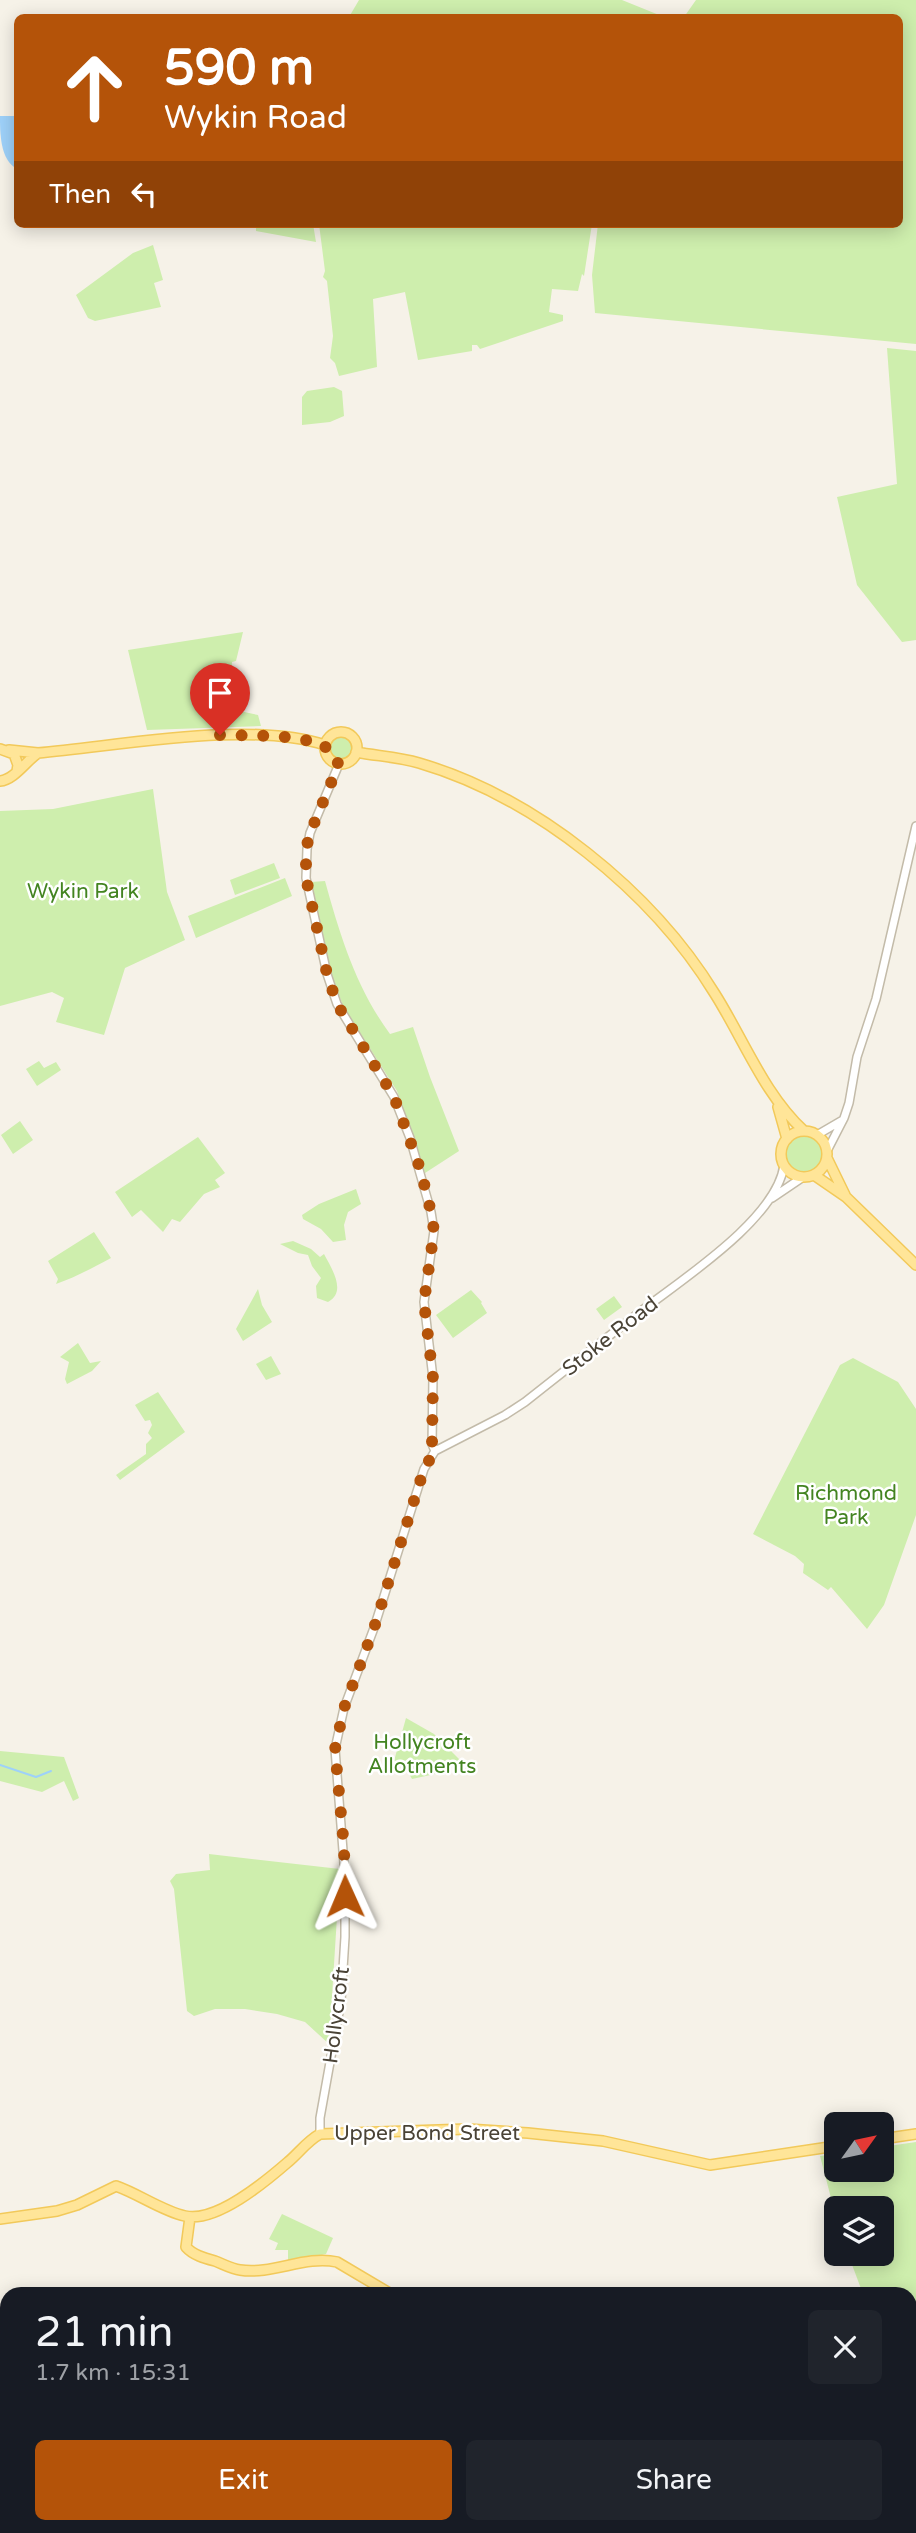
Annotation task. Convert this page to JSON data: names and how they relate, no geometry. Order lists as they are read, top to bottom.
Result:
{
  "streets": {
    "main road": ["Upper Bond Street"],
    "street": ["Stoke Road", "Hollycroft"]
  },
  "crossings": [
    ["Stoke Road", "Hollycroft"],
    ["Hollycroft", "Upper Bond Street"]
  ],
  "parks": ["Wykin Park", "Richmond Park", "Hollycroft Allotments"],
  "north": "top right",
  "page": {
    "turn": ["590 m", "Wykin Road"],
    "then": "Then",
    "heading": ["21 min", "1.7 km · 15:31"],
    "buttons": ["Exit", "Share"]
  }
}
